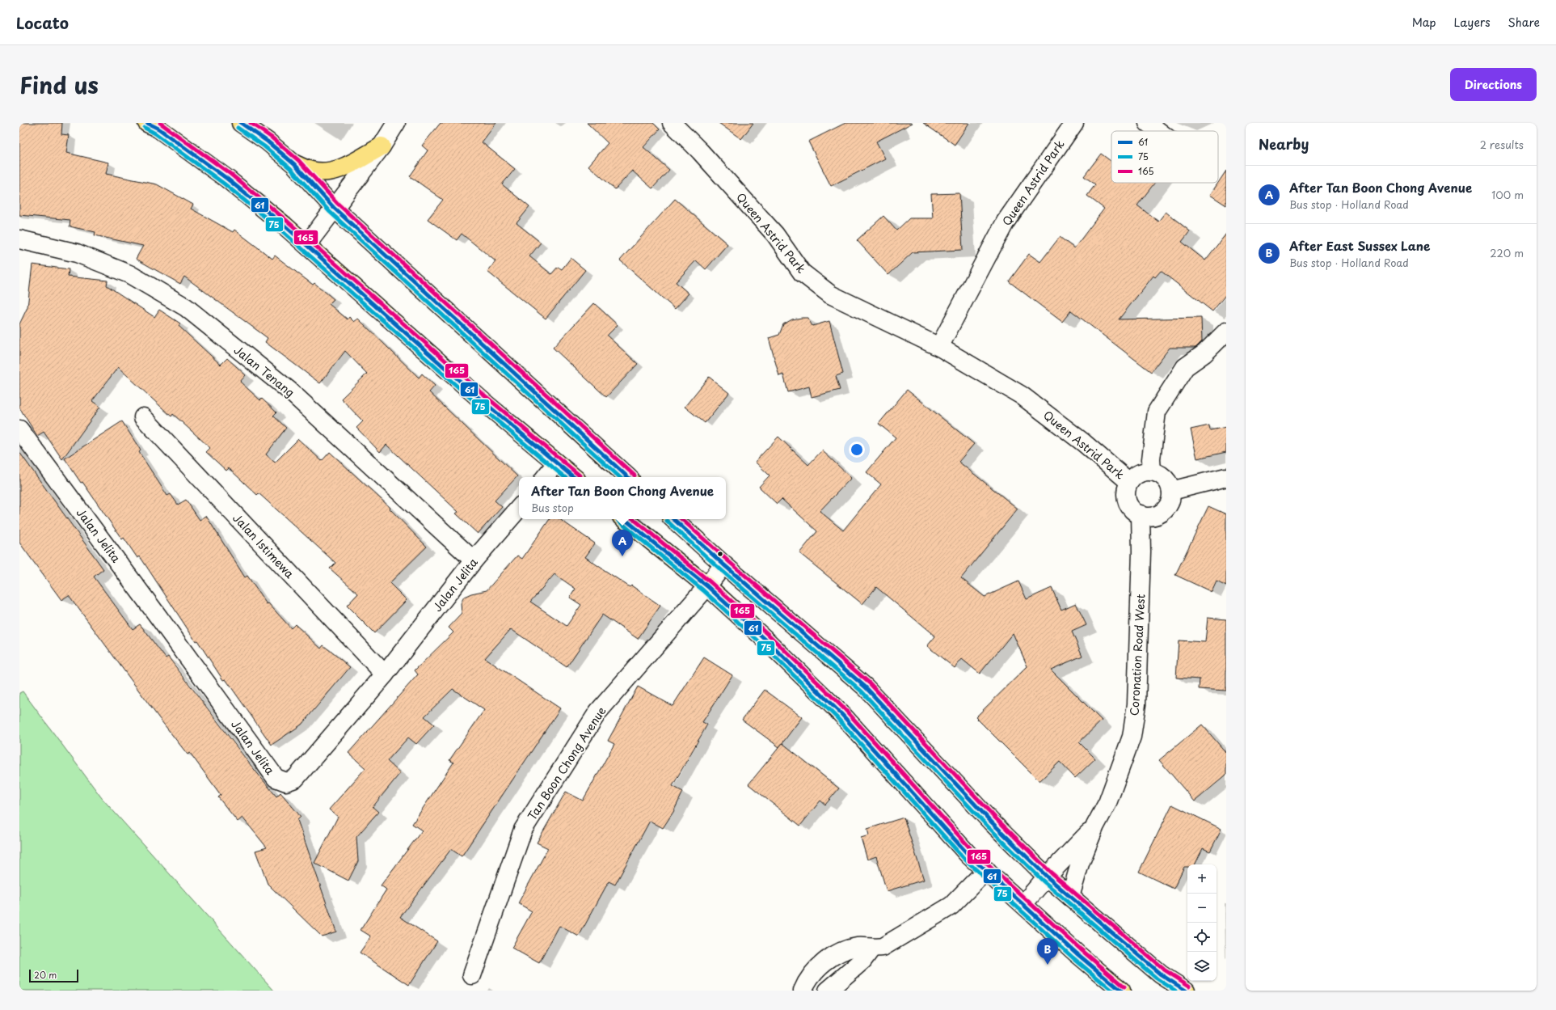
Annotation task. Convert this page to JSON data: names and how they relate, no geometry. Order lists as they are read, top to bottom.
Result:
{
  "streets": {
    "street": [
      "Queen Astrid Park",
      "Jalan Tenang",
      "Jalan Jelita",
      "Jalan Istimewa",
      "Coronation Road West",
      "Tan Boon Chong Avenue"
    ]
  },
  "crossings": [
    ["Queen Astrid Park", "Coronation Road West"],
    ["Jalan Tenang", "Jalan Jelita"],
    ["Jalan Jelita", "Jalan Istimewa"]
  ],
  "lines": ["transit line 61", "transit line 165", "transit line 75"],
  "legend": ["61", "75", "165"],
  "scale_bar": "20 m",
  "page": {
    "header": "Locato",
    "nav": ["Map", "Layers", "Share"],
    "title": "Find us",
    "buttons": "Directions",
    "heading": ["Nearby", "2 results"],
    "list": [
      {
        "mark": "A",
        "name": "After Tan Boon Chong Avenue",
        "note": "Bus stop · Holland Road",
        "value": "100 m"
      },
      {
        "mark": "B",
        "name": "After East Sussex Lane",
        "note": "Bus stop · Holland Road",
        "value": "220 m"
      }
    ],
    "popup": ["After Tan Boon Chong Avenue", "Bus stop"],
    "pins": ["A", "B"],
    "map_buttons": ["+", "−"],
    "scale": "20 m"
  }
}
